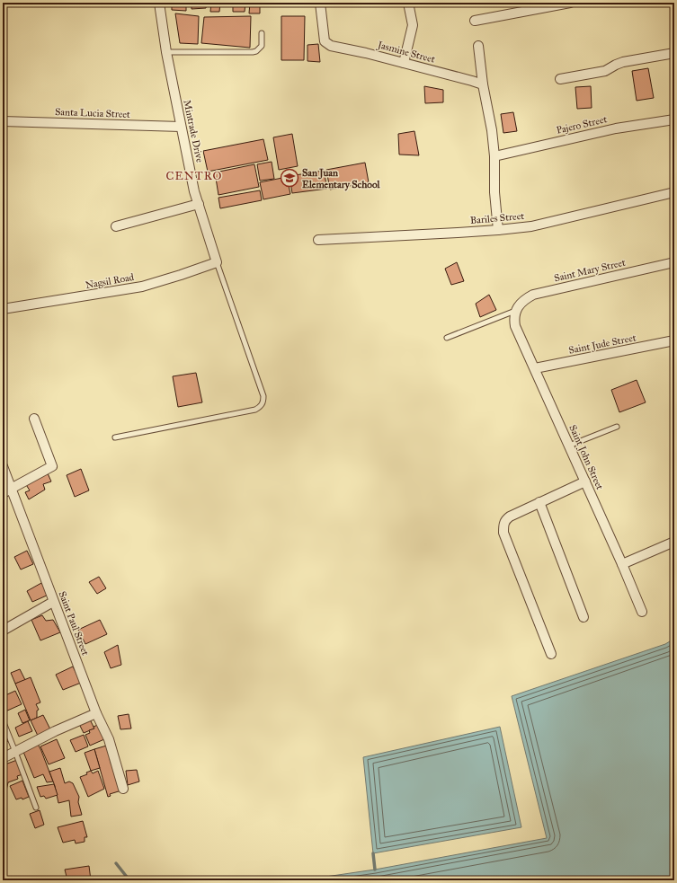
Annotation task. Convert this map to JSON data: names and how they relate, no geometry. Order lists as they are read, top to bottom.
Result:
{
  "streets": {
    "street": [
      "Jasmine Street",
      "Santa Lucia Street",
      "Pajero Street",
      "Mintrade Drive",
      "Bariles Street",
      "Saint Mary Street",
      "Nagsil Road",
      "Saint Jude Street",
      "Saint John Street",
      "Saint Paul Street"
    ]
  },
  "crossings": [
    ["Santa Lucia Street", "Mintrade Drive"],
    ["Mintrade Drive", "Nagsil Road"],
    ["Saint Mary Street", "Saint John Street"],
    ["Saint Jude Street", "Saint John Street"]
  ],
  "districts": ["CENTRO"],
  "places": {
    "school or university": ["San Juan Elementary School"]
  }
}
